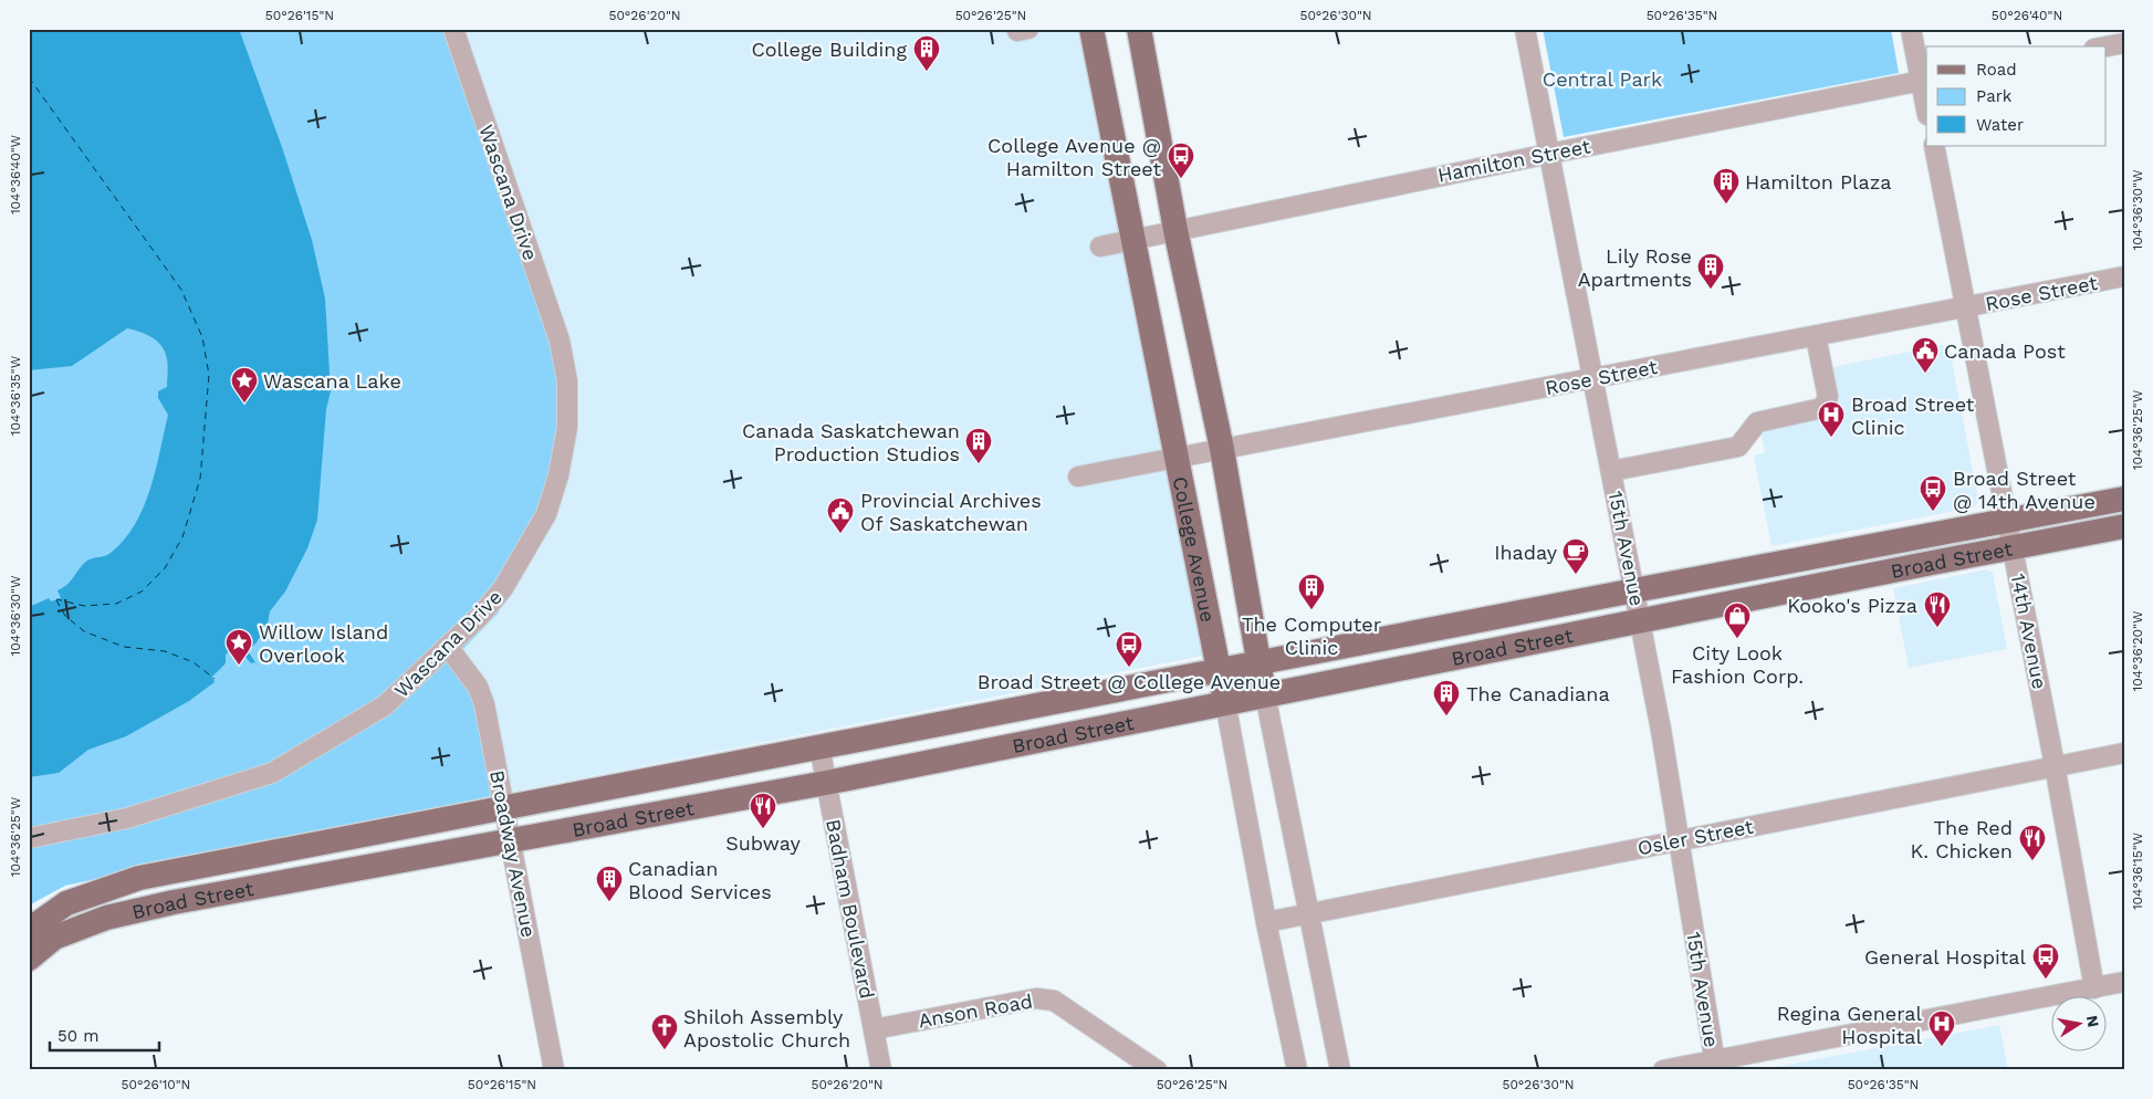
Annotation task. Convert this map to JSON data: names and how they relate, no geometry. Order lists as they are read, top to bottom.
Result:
{
  "streets": {
    "main road": ["College Avenue", "Broad Street"],
    "street": [
      "Hamilton Street",
      "Wascana Drive",
      "Rose Street",
      "15th Avenue",
      "14th Avenue",
      "Osler Street",
      "Broadway Avenue",
      "Badham Boulevard",
      "Anson Road"
    ]
  },
  "crossings": [
    ["Hamilton Street", "15th Avenue"],
    ["Hamilton Street", "College Avenue"],
    ["Wascana Drive", "Broadway Avenue"],
    ["Rose Street", "15th Avenue"],
    ["Rose Street", "College Avenue"],
    ["Rose Street", "14th Avenue"],
    ["15th Avenue", "Broad Street"],
    ["15th Avenue", "Osler Street"],
    ["College Avenue", "Broad Street"],
    ["College Avenue", "Osler Street"],
    ["Broad Street", "14th Avenue"],
    ["Broad Street", "Broadway Avenue"],
    ["Broad Street", "Badham Boulevard"],
    ["14th Avenue", "Osler Street"],
    ["Badham Boulevard", "Anson Road"]
  ],
  "parks": ["Central Park"],
  "places": {
    "building": [
      "College Building",
      "Hamilton Plaza",
      "Lily Rose Apartments",
      "Canada Saskatchewan Production Studios",
      "The Computer Clinic",
      "The Canadiana",
      "Canadian Blood Services"
    ],
    "bus stop": [
      "College Avenue @ Hamilton Street",
      "Broad Street @ 14th Avenue",
      "Broad Street @ College Avenue",
      "General Hospital"
    ],
    "public building": ["Canada Post", "Provincial Archives Of Saskatchewan"],
    "place": ["Wascana Lake", "Willow Island Overlook"],
    "hospital": ["Broad Street Clinic", "Regina General Hospital"],
    "cafe": ["Ihaday"],
    "restaurant": ["Kooko's Pizza", "Subway", "The Red K. Chicken"],
    "shop": ["City Look Fashion Corp."],
    "church": ["Shiloh Assembly Apostolic Church"]
  },
  "legend": ["Road", "Park", "Water"],
  "scale_bar": "50 m",
  "north": "right",
  "coordinates": [
    "50°26'15\"N",
    "50°26'20\"N",
    "50°26'25\"N",
    "50°26'30\"N",
    "50°26'35\"N",
    "50°26'40\"N",
    "104°36'40\"W",
    "104°36'30\"W",
    "104°36'35\"W",
    "104°36'25\"W",
    "104°36'20\"W",
    "104°36'15\"W",
    "50°26'10\"N"
  ]
}
